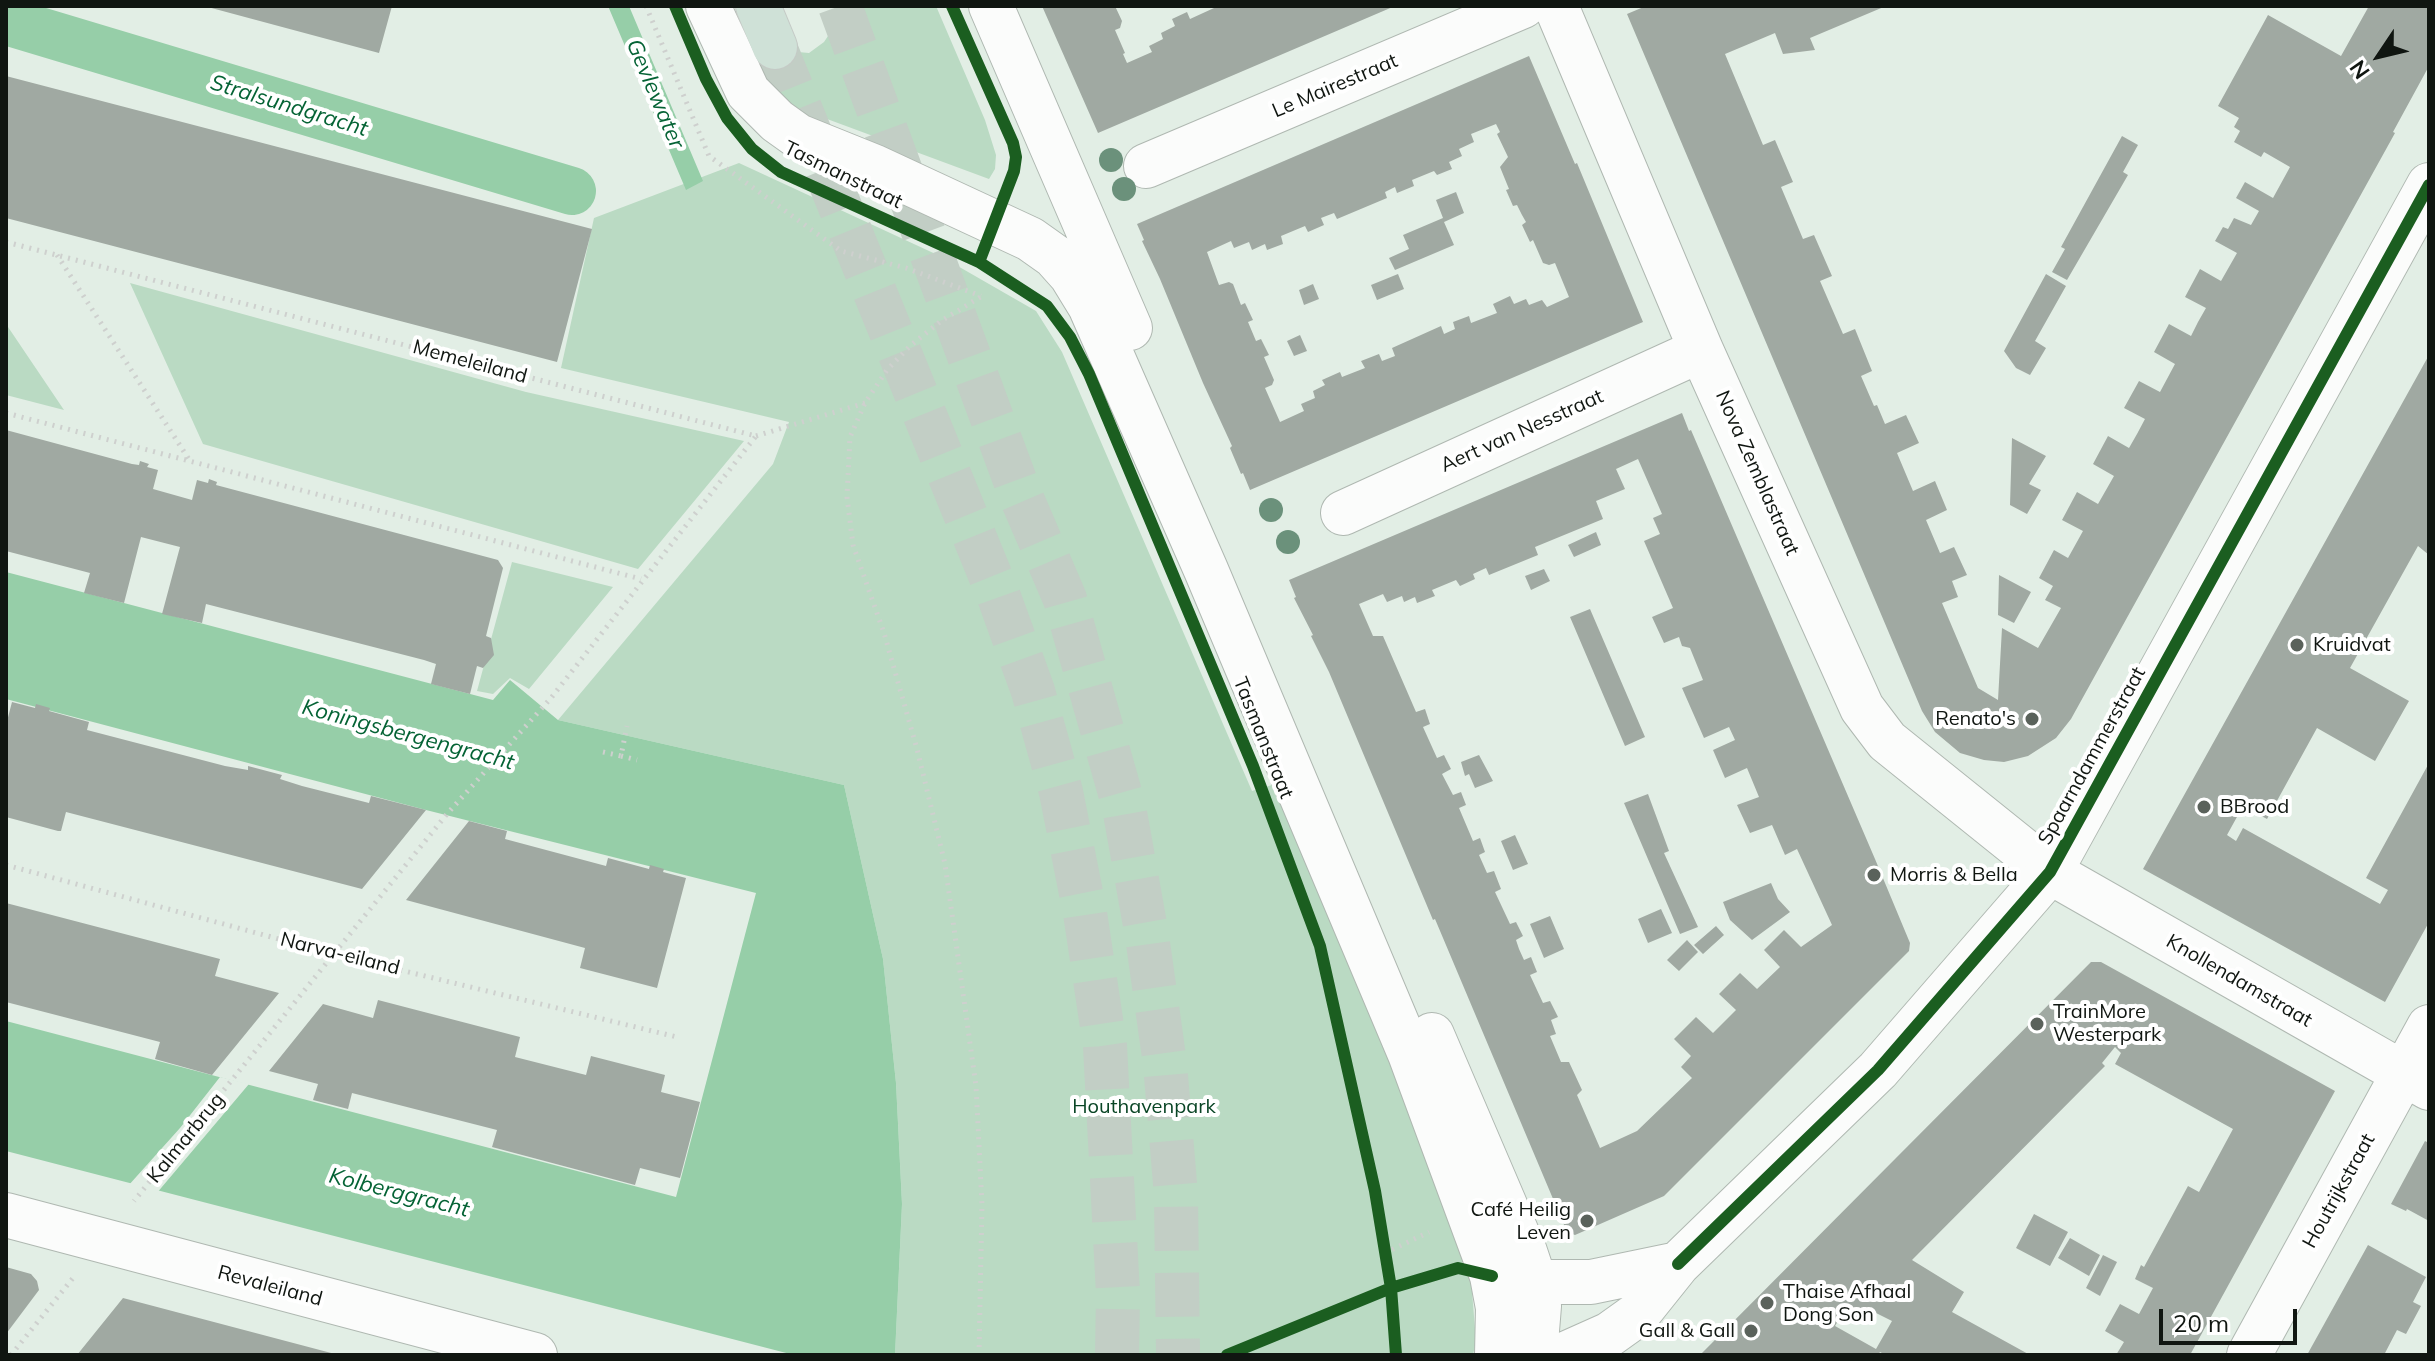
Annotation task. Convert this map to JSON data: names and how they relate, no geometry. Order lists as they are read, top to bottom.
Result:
{
  "streets": {
    "street": [
      "Le Mairestraat",
      "Tasmanstraat",
      "Aert van Nesstraat",
      "Nova Zemblastraat",
      "Spaarndammerstraat",
      "Knollendamstraat",
      "Houtrijkstraat",
      "Revaleiland"
    ],
    "path": ["Memeleiland", "Narva-eiland", "Kalmarbrug"]
  },
  "crossings": [
    ["Aert van Nesstraat", "Nova Zemblastraat"],
    ["Nova Zemblastraat", "Spaarndammerstraat"],
    ["Nova Zemblastraat", "Knollendamstraat"],
    ["Spaarndammerstraat", "Knollendamstraat"],
    ["Narva-eiland", "Kalmarbrug"],
    ["Knollendamstraat", "Houtrijkstraat"]
  ],
  "water": [
    "Gevlewater",
    "Stralsundgracht",
    "Koningsbergengracht",
    "Kolberggracht"
  ],
  "parks": ["Houthavenpark"],
  "places": [
    "Kruidvat",
    "Renato's",
    "BBrood",
    "Morris & Bella",
    "TrainMore Westerpark",
    "Café Heilig Leven",
    "Thaise Afhaal Dong Son",
    "Gall & Gall"
  ],
  "scale_bar": "20 m",
  "north": "bottom left"
}
